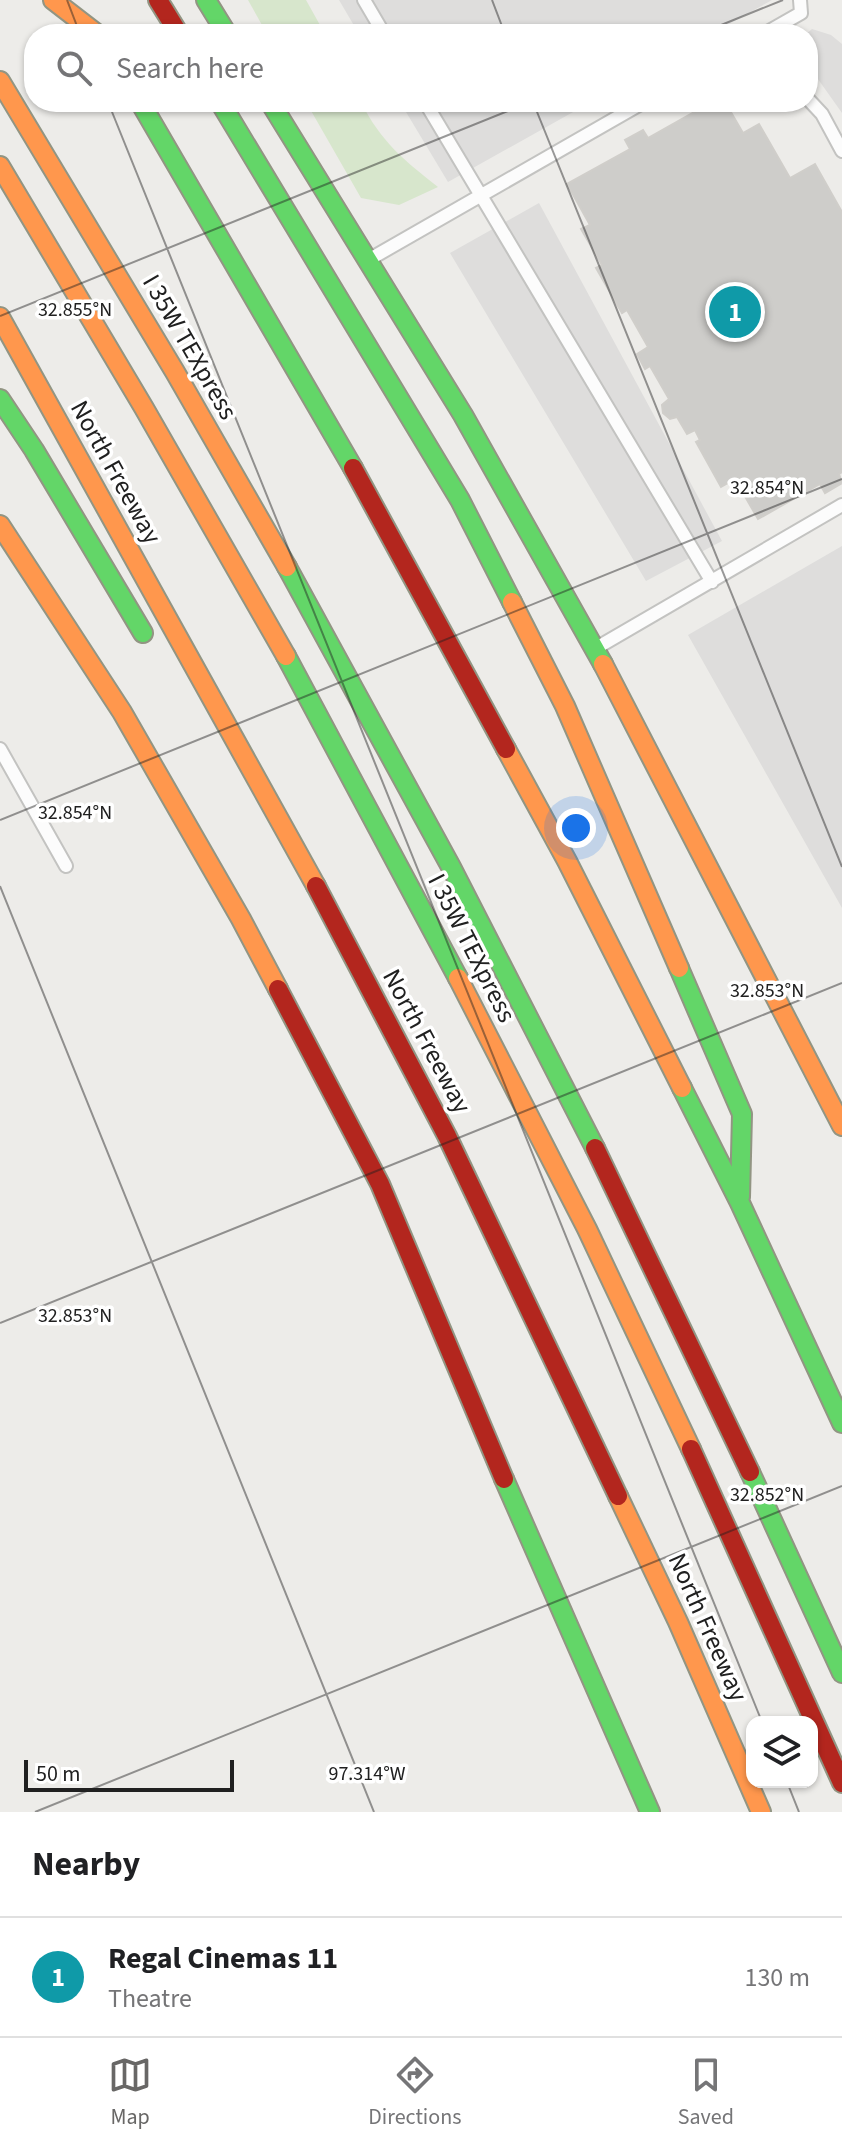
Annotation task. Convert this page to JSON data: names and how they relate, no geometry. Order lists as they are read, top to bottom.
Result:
{
  "streets": {
    "main road": ["I 35W TEXpress", "North Freeway"]
  },
  "scale_bar": "50 m",
  "page": {
    "search": "Search here",
    "pins": "1",
    "scale": "50 m",
    "heading": "Nearby",
    "list": [
      {
        "mark": "1",
        "name": "Regal Cinemas 11",
        "note": "Theatre",
        "value": "130 m"
      }
    ],
    "nav": ["Map", "Directions", "Saved"]
  },
  "coordinates": [
    "32.855°N",
    "32.854°N",
    "32.853°N",
    "32.852°N",
    "97.314°W"
  ]
}
